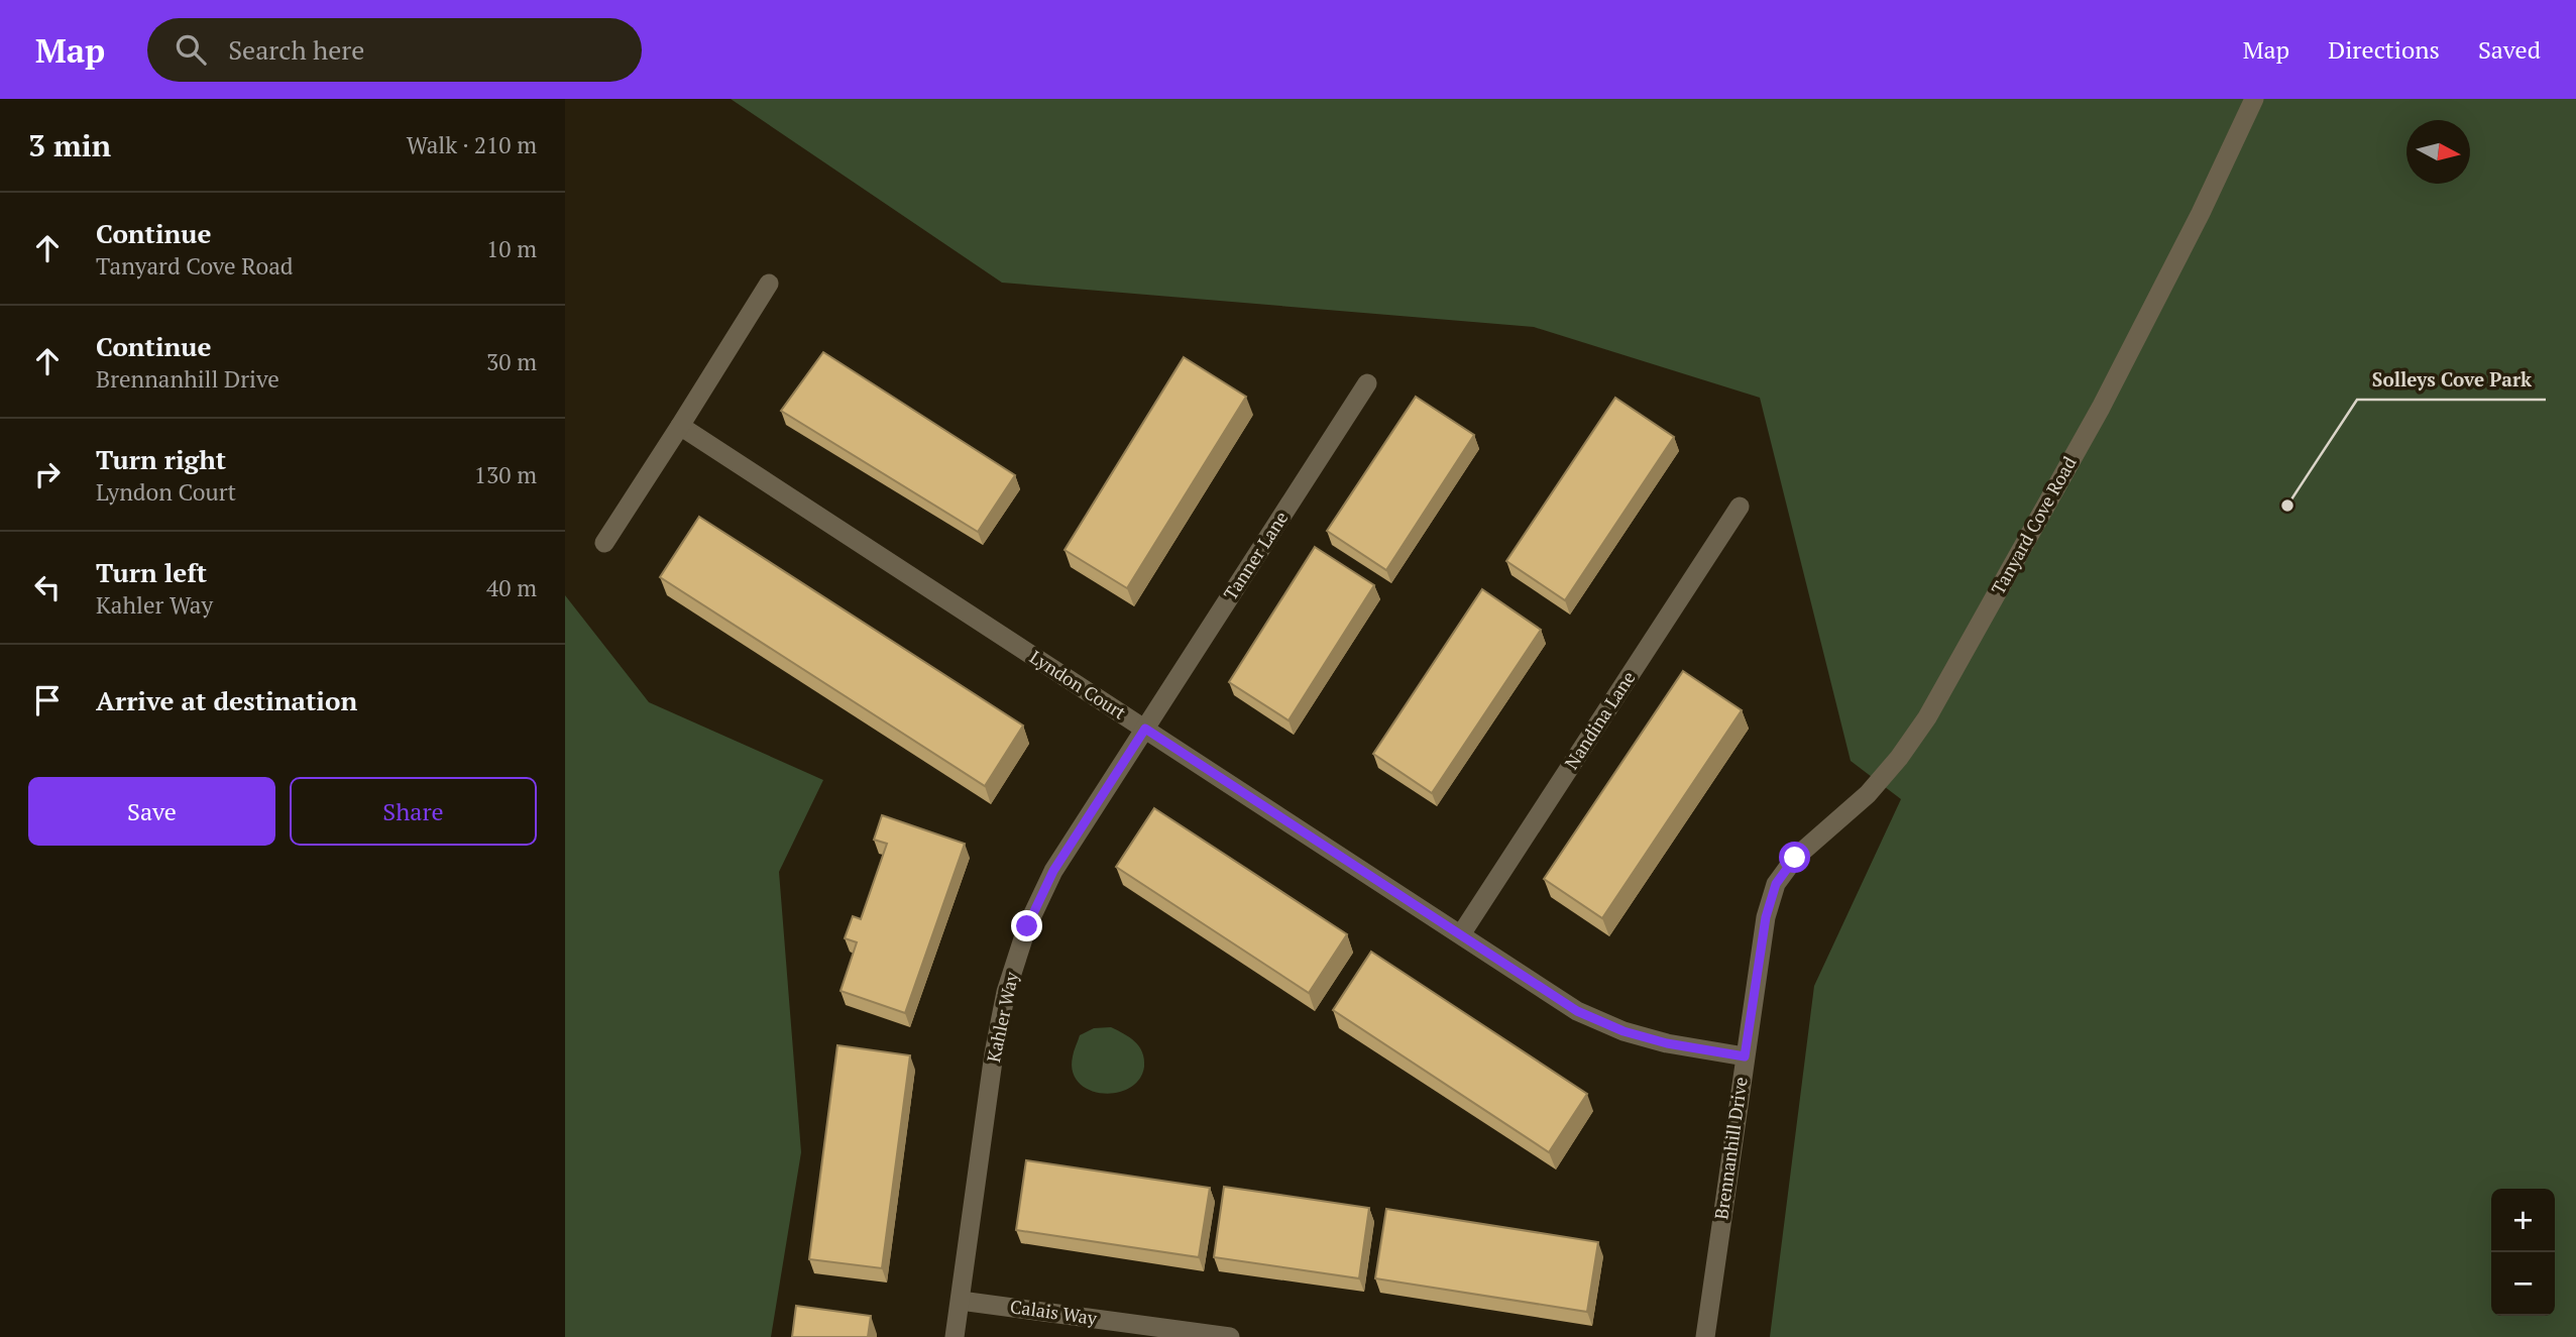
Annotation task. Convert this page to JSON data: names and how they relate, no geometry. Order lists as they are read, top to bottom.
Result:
{
  "streets": {
    "street": [
      "Tanyard Cove Road",
      "Tanner Lane",
      "Lyndon Court",
      "Nandina Lane",
      "Kahler Way",
      "Brennanhill Drive",
      "Calais Way"
    ]
  },
  "crossings": [
    ["Tanyard Cove Road", "Brennanhill Drive"],
    ["Tanner Lane", "Lyndon Court"],
    ["Tanner Lane", "Kahler Way"],
    ["Lyndon Court", "Nandina Lane"],
    ["Lyndon Court", "Kahler Way"],
    ["Lyndon Court", "Brennanhill Drive"],
    ["Kahler Way", "Calais Way"]
  ],
  "places": ["Solleys Cove Park"],
  "north": "right",
  "page": {
    "header": "Map",
    "search": "Search here",
    "nav": ["Map", "Directions", "Saved"],
    "heading": ["3 min", "Walk · 210 m"],
    "list": [
      ["Continue", "Tanyard Cove Road", "10 m"],
      ["Continue", "Brennanhill Drive", "30 m"],
      ["Turn right", "Lyndon Court", "130 m"],
      ["Turn left", "Kahler Way", "40 m"],
      "Arrive at destination"
    ],
    "buttons": ["Save", "Share"],
    "map_buttons": ["+", "−"]
  }
}
